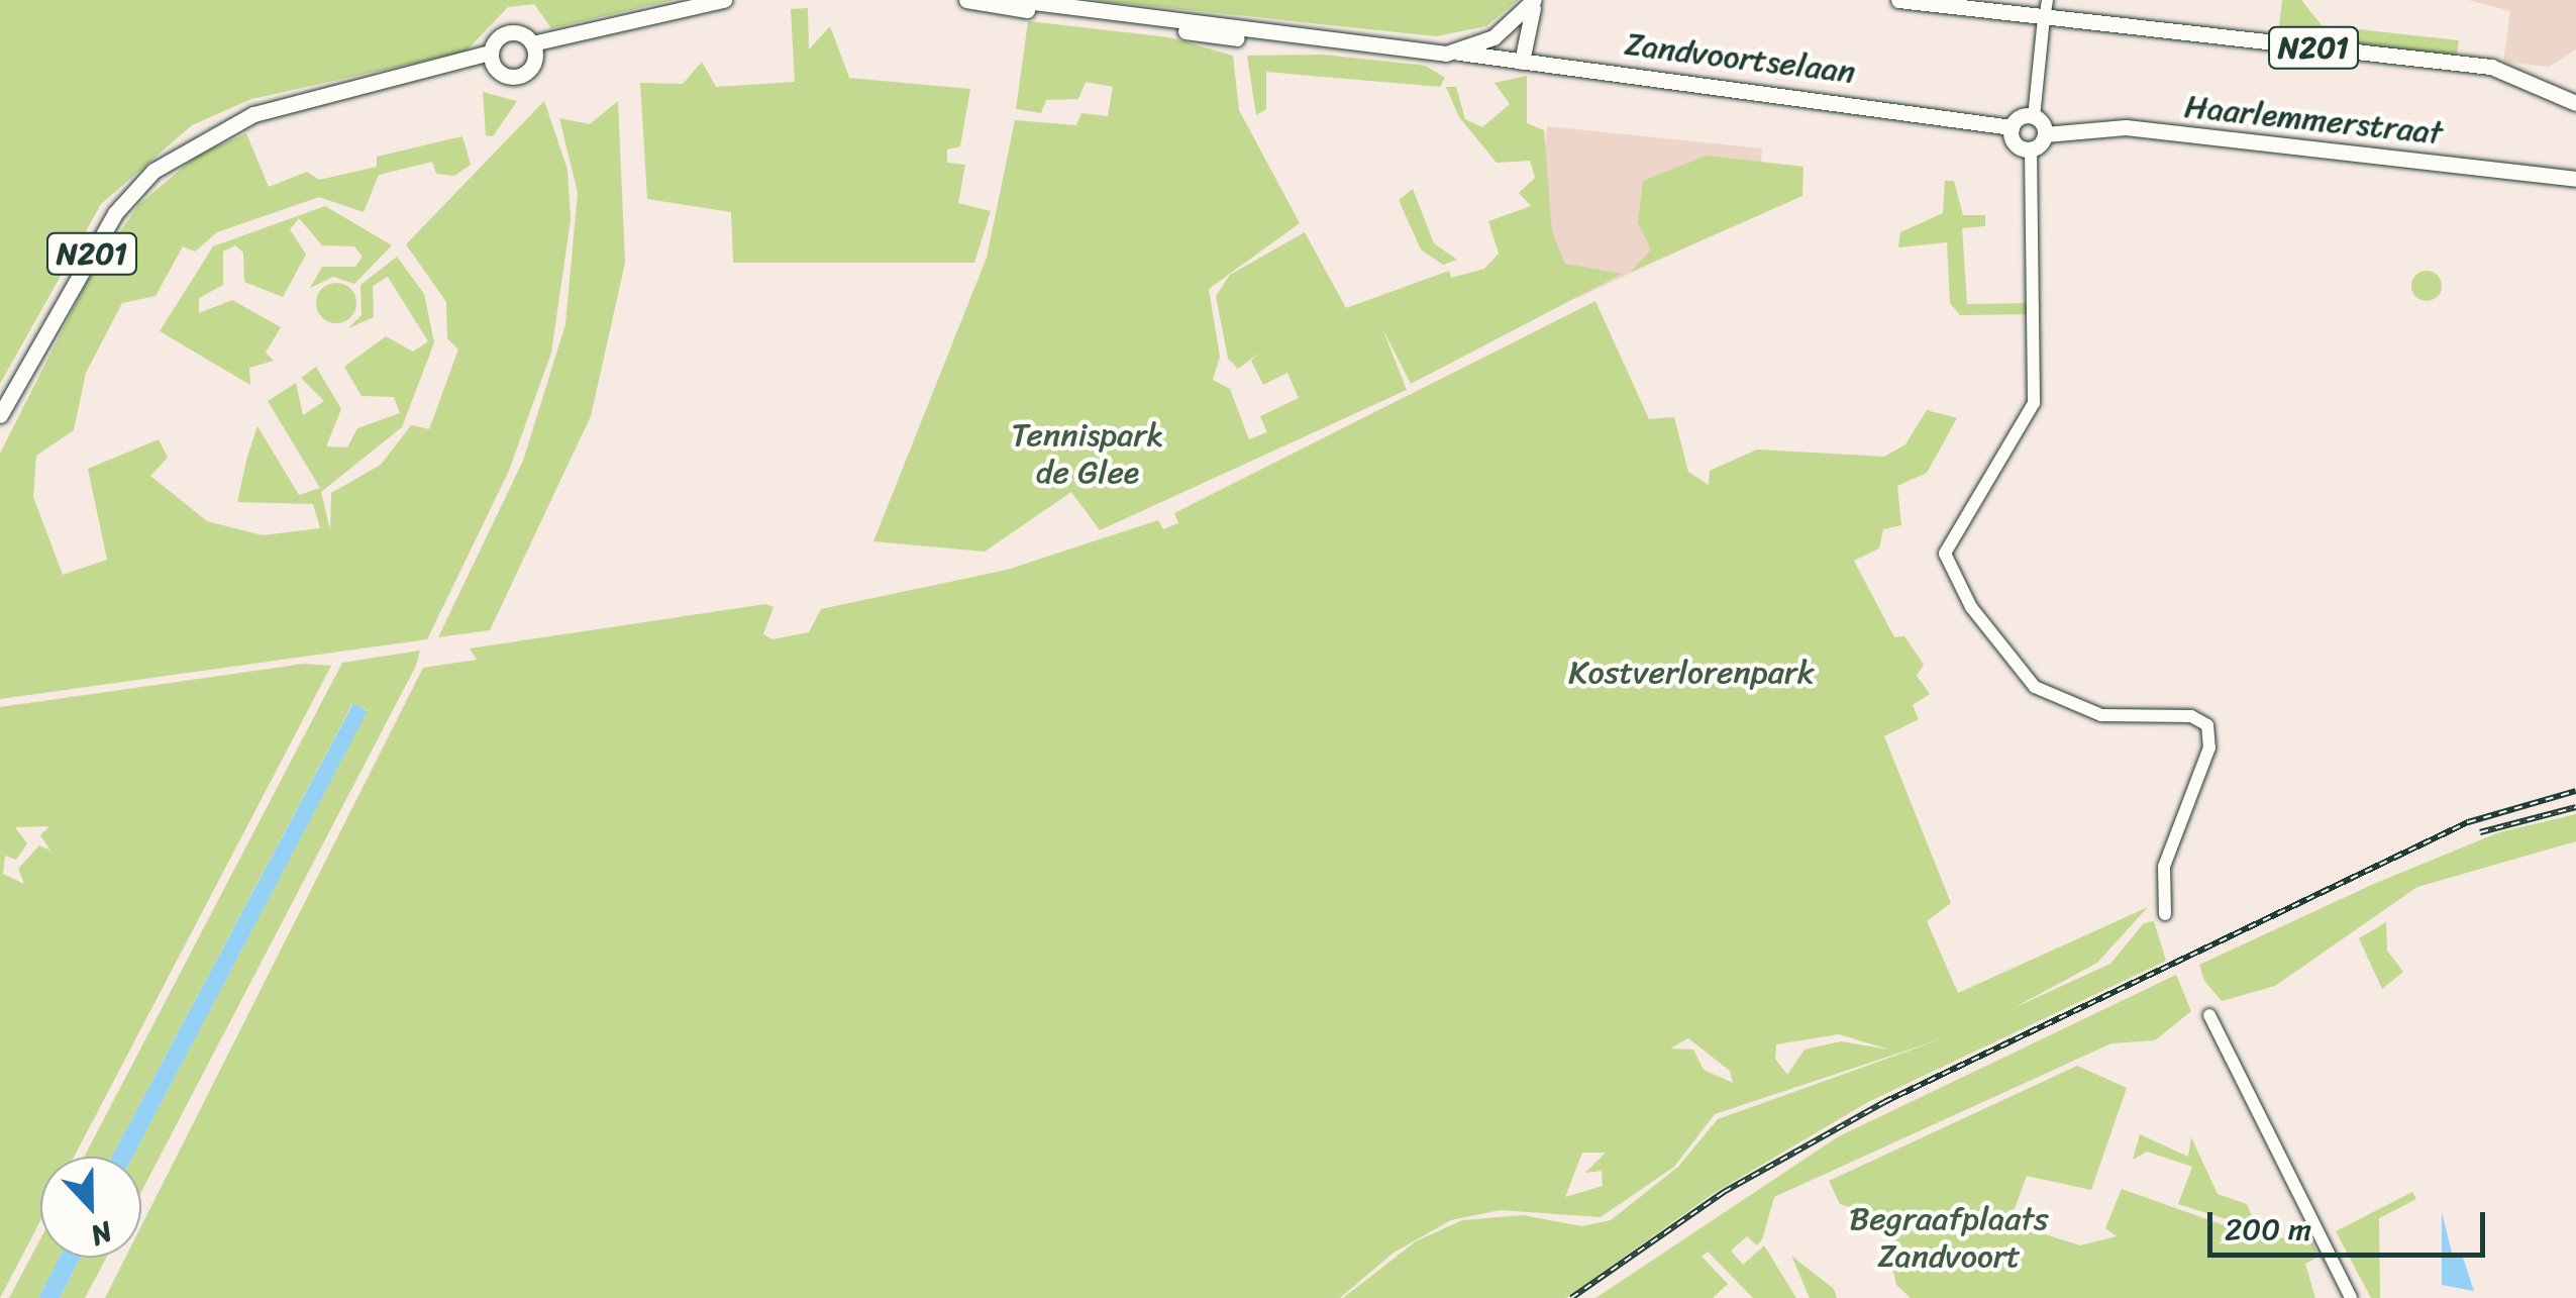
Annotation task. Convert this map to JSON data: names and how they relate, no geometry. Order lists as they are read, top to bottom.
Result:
{
  "streets": {
    "main road": ["N201", "Zandvoortselaan", "Haarlemmerstraat"]
  },
  "parks": ["Tennispark de Glee", "Kostverlorenpark", "Begraafplaats Zandvoort"],
  "scale_bar": "200 m",
  "north": "bottom"
}
